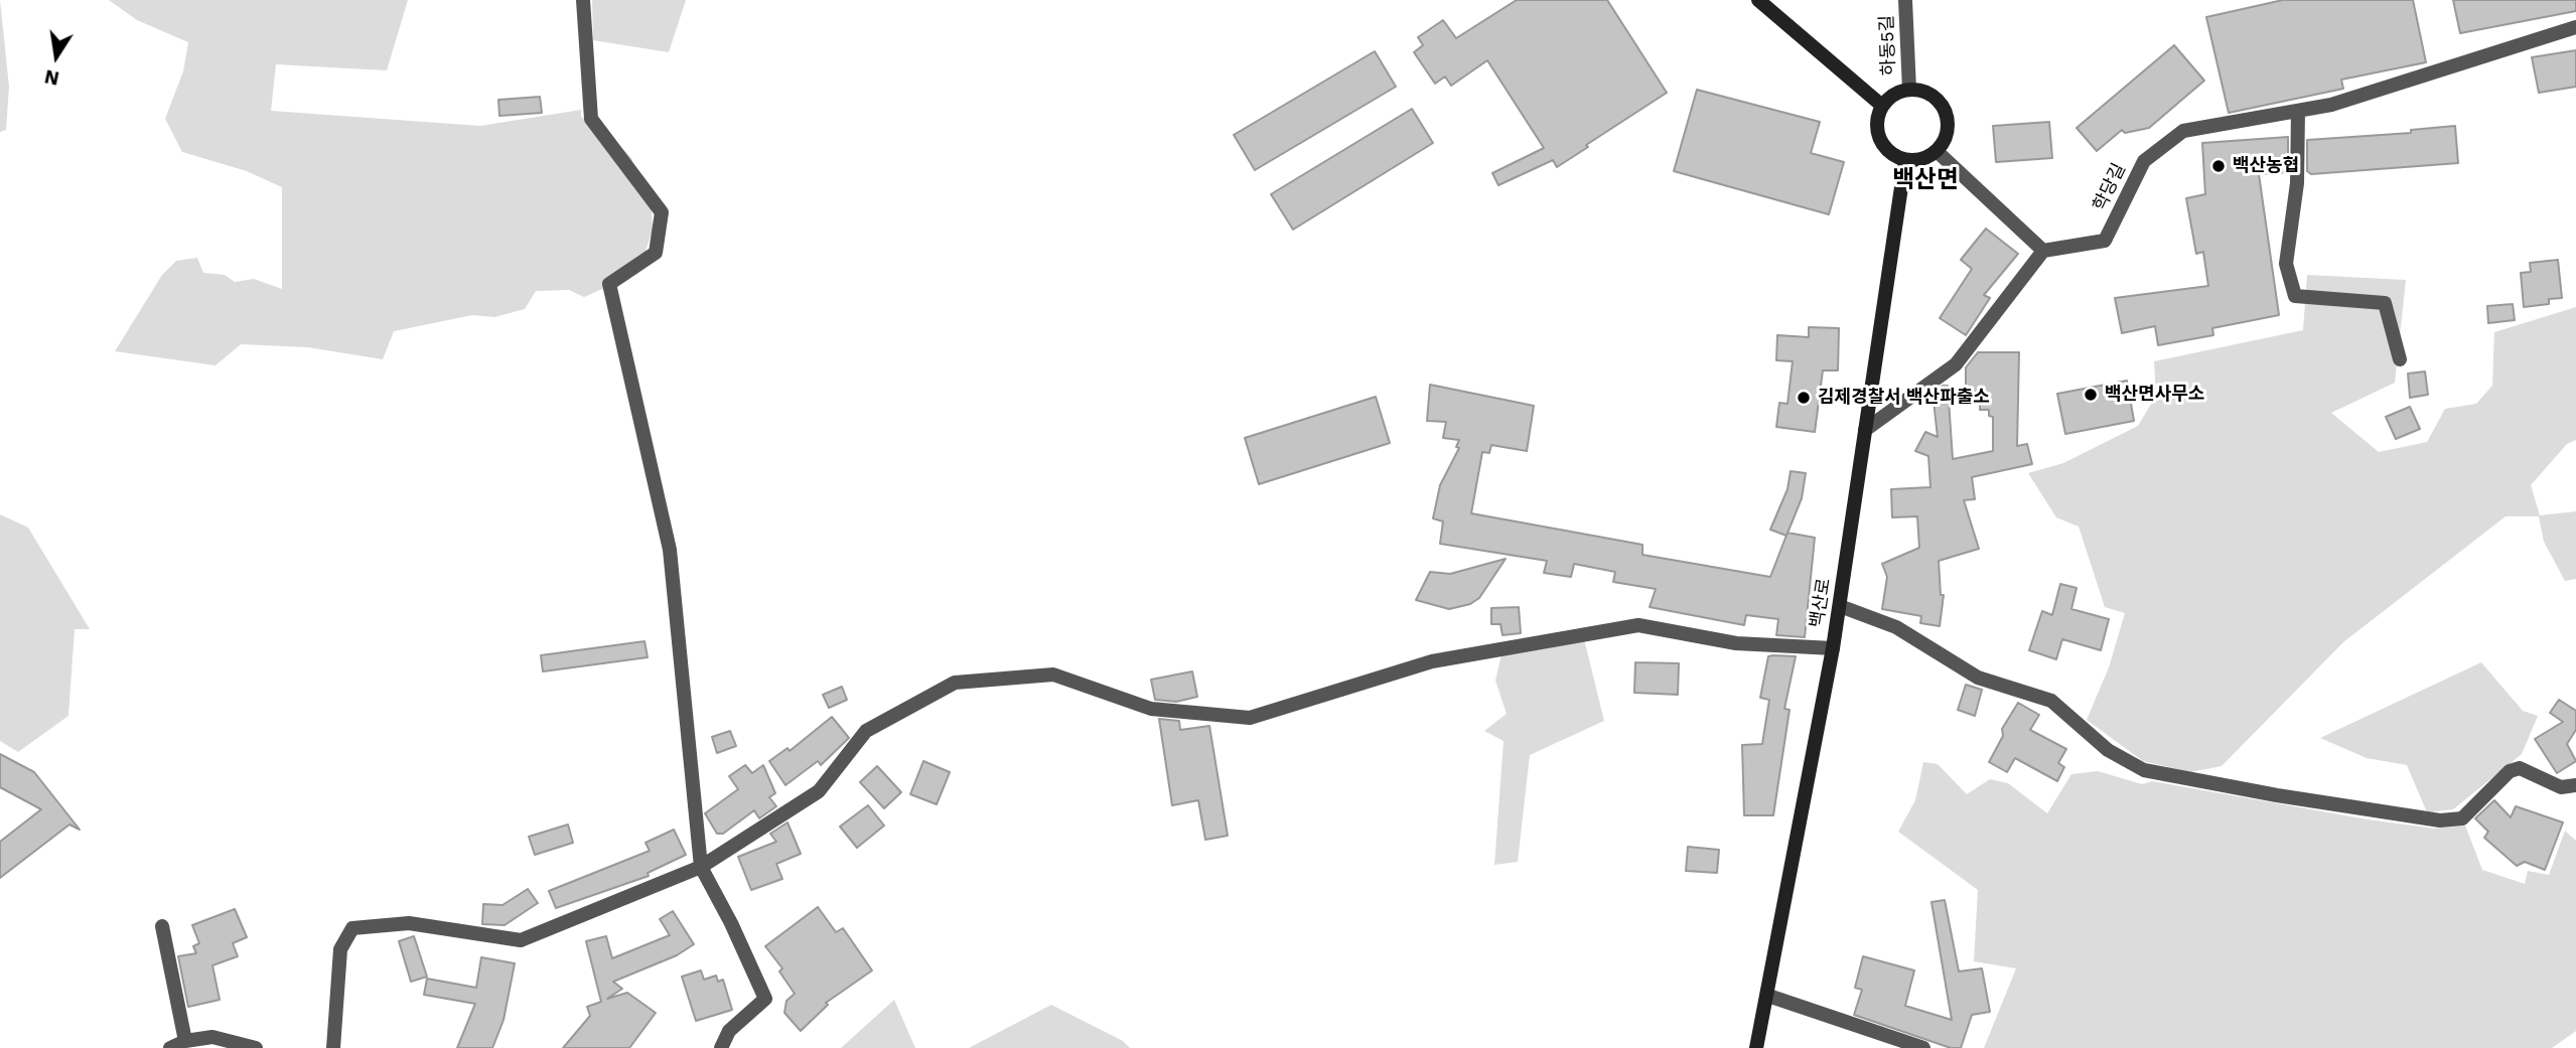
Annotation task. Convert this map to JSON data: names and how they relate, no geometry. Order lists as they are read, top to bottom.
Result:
{
  "streets": {
    "main road": ["백산로"],
    "street": ["하동5길", "학당길"]
  },
  "crossings": [
    ["하동5길", "백산로"]
  ],
  "districts": ["백산면"],
  "places": ["백산농협", "백산면사무소", "김제경찰서 백산파출소"],
  "north": "bottom"
}
